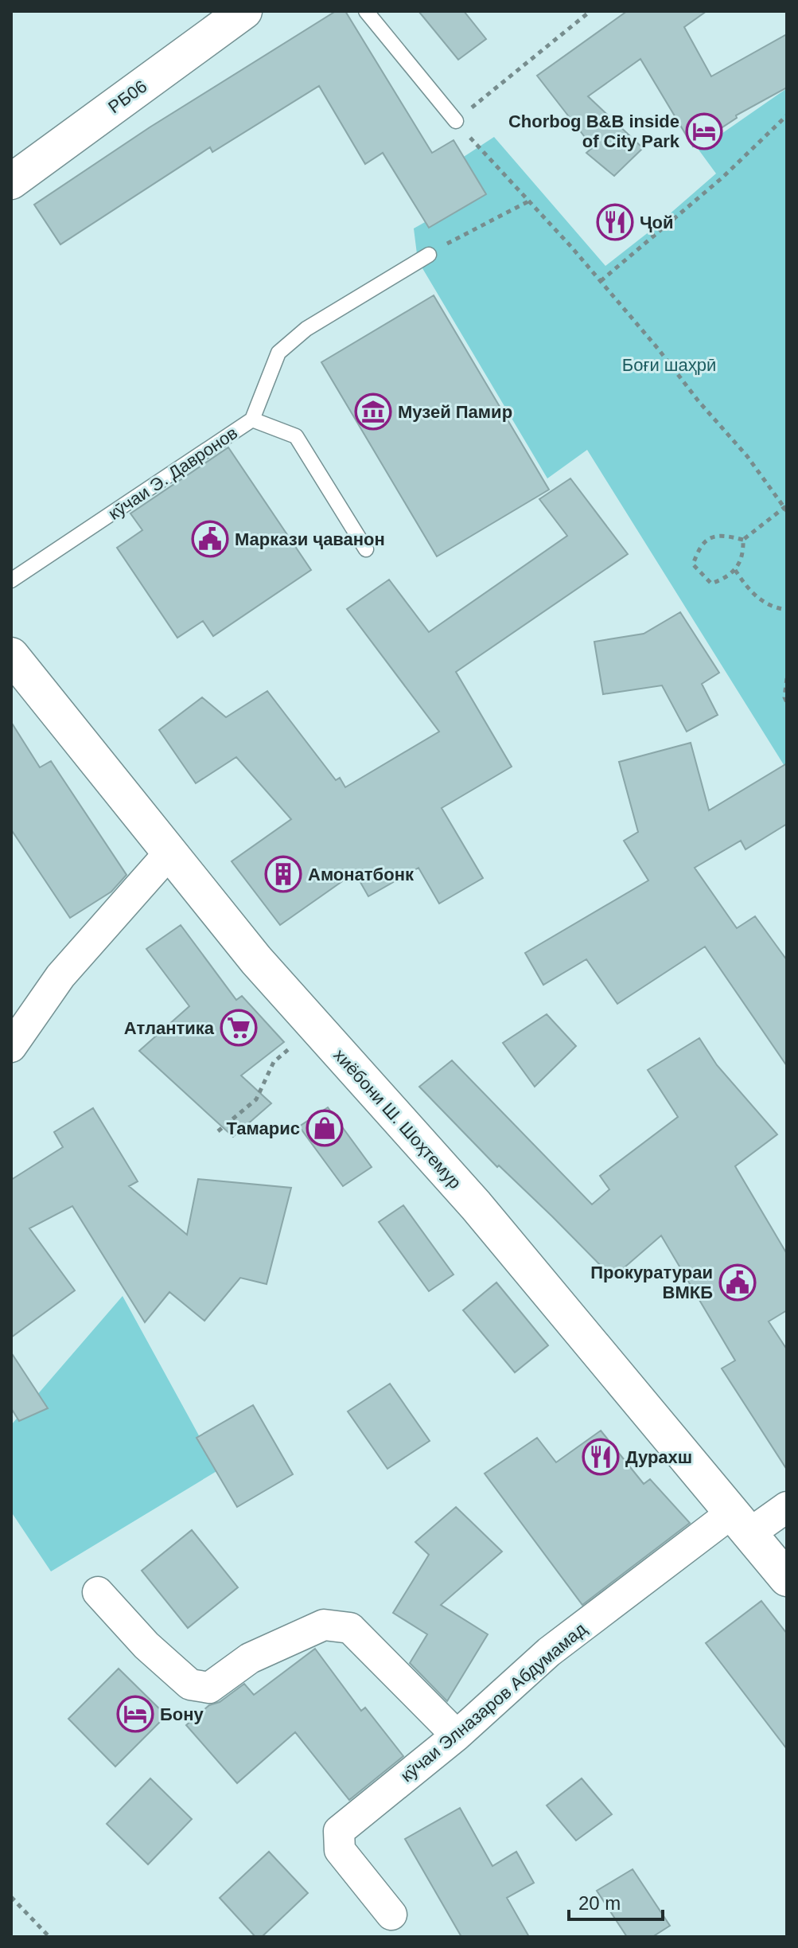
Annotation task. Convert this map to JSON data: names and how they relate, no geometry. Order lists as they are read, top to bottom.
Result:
{
  "streets": {
    "main road": ["РБ06", "хиёбони Ш. Шоҳтемур"],
    "street": ["кӯчаи Элназаров Абдумамад"],
    "lane": ["кӯчаи Э. Давронов"]
  },
  "crossings": [
    ["хиёбони Ш. Шоҳтемур", "кӯчаи Элназаров Абдумамад"]
  ],
  "parks": ["Боғи шаҳрӣ"],
  "places": {
    "hotel": ["Chorbog B&B inside of City Park", "Бону"],
    "restaurant": ["Ҷой", "Дурахш"],
    "museum": ["Музей Памир"],
    "public building": ["Маркази ҷаванон", "Прокуратураи ВМКБ"],
    "building": ["Амонатбонк"],
    "supermarket": ["Атлантика"],
    "shop": ["Тамарис"]
  },
  "scale_bar": "20 m"
}
